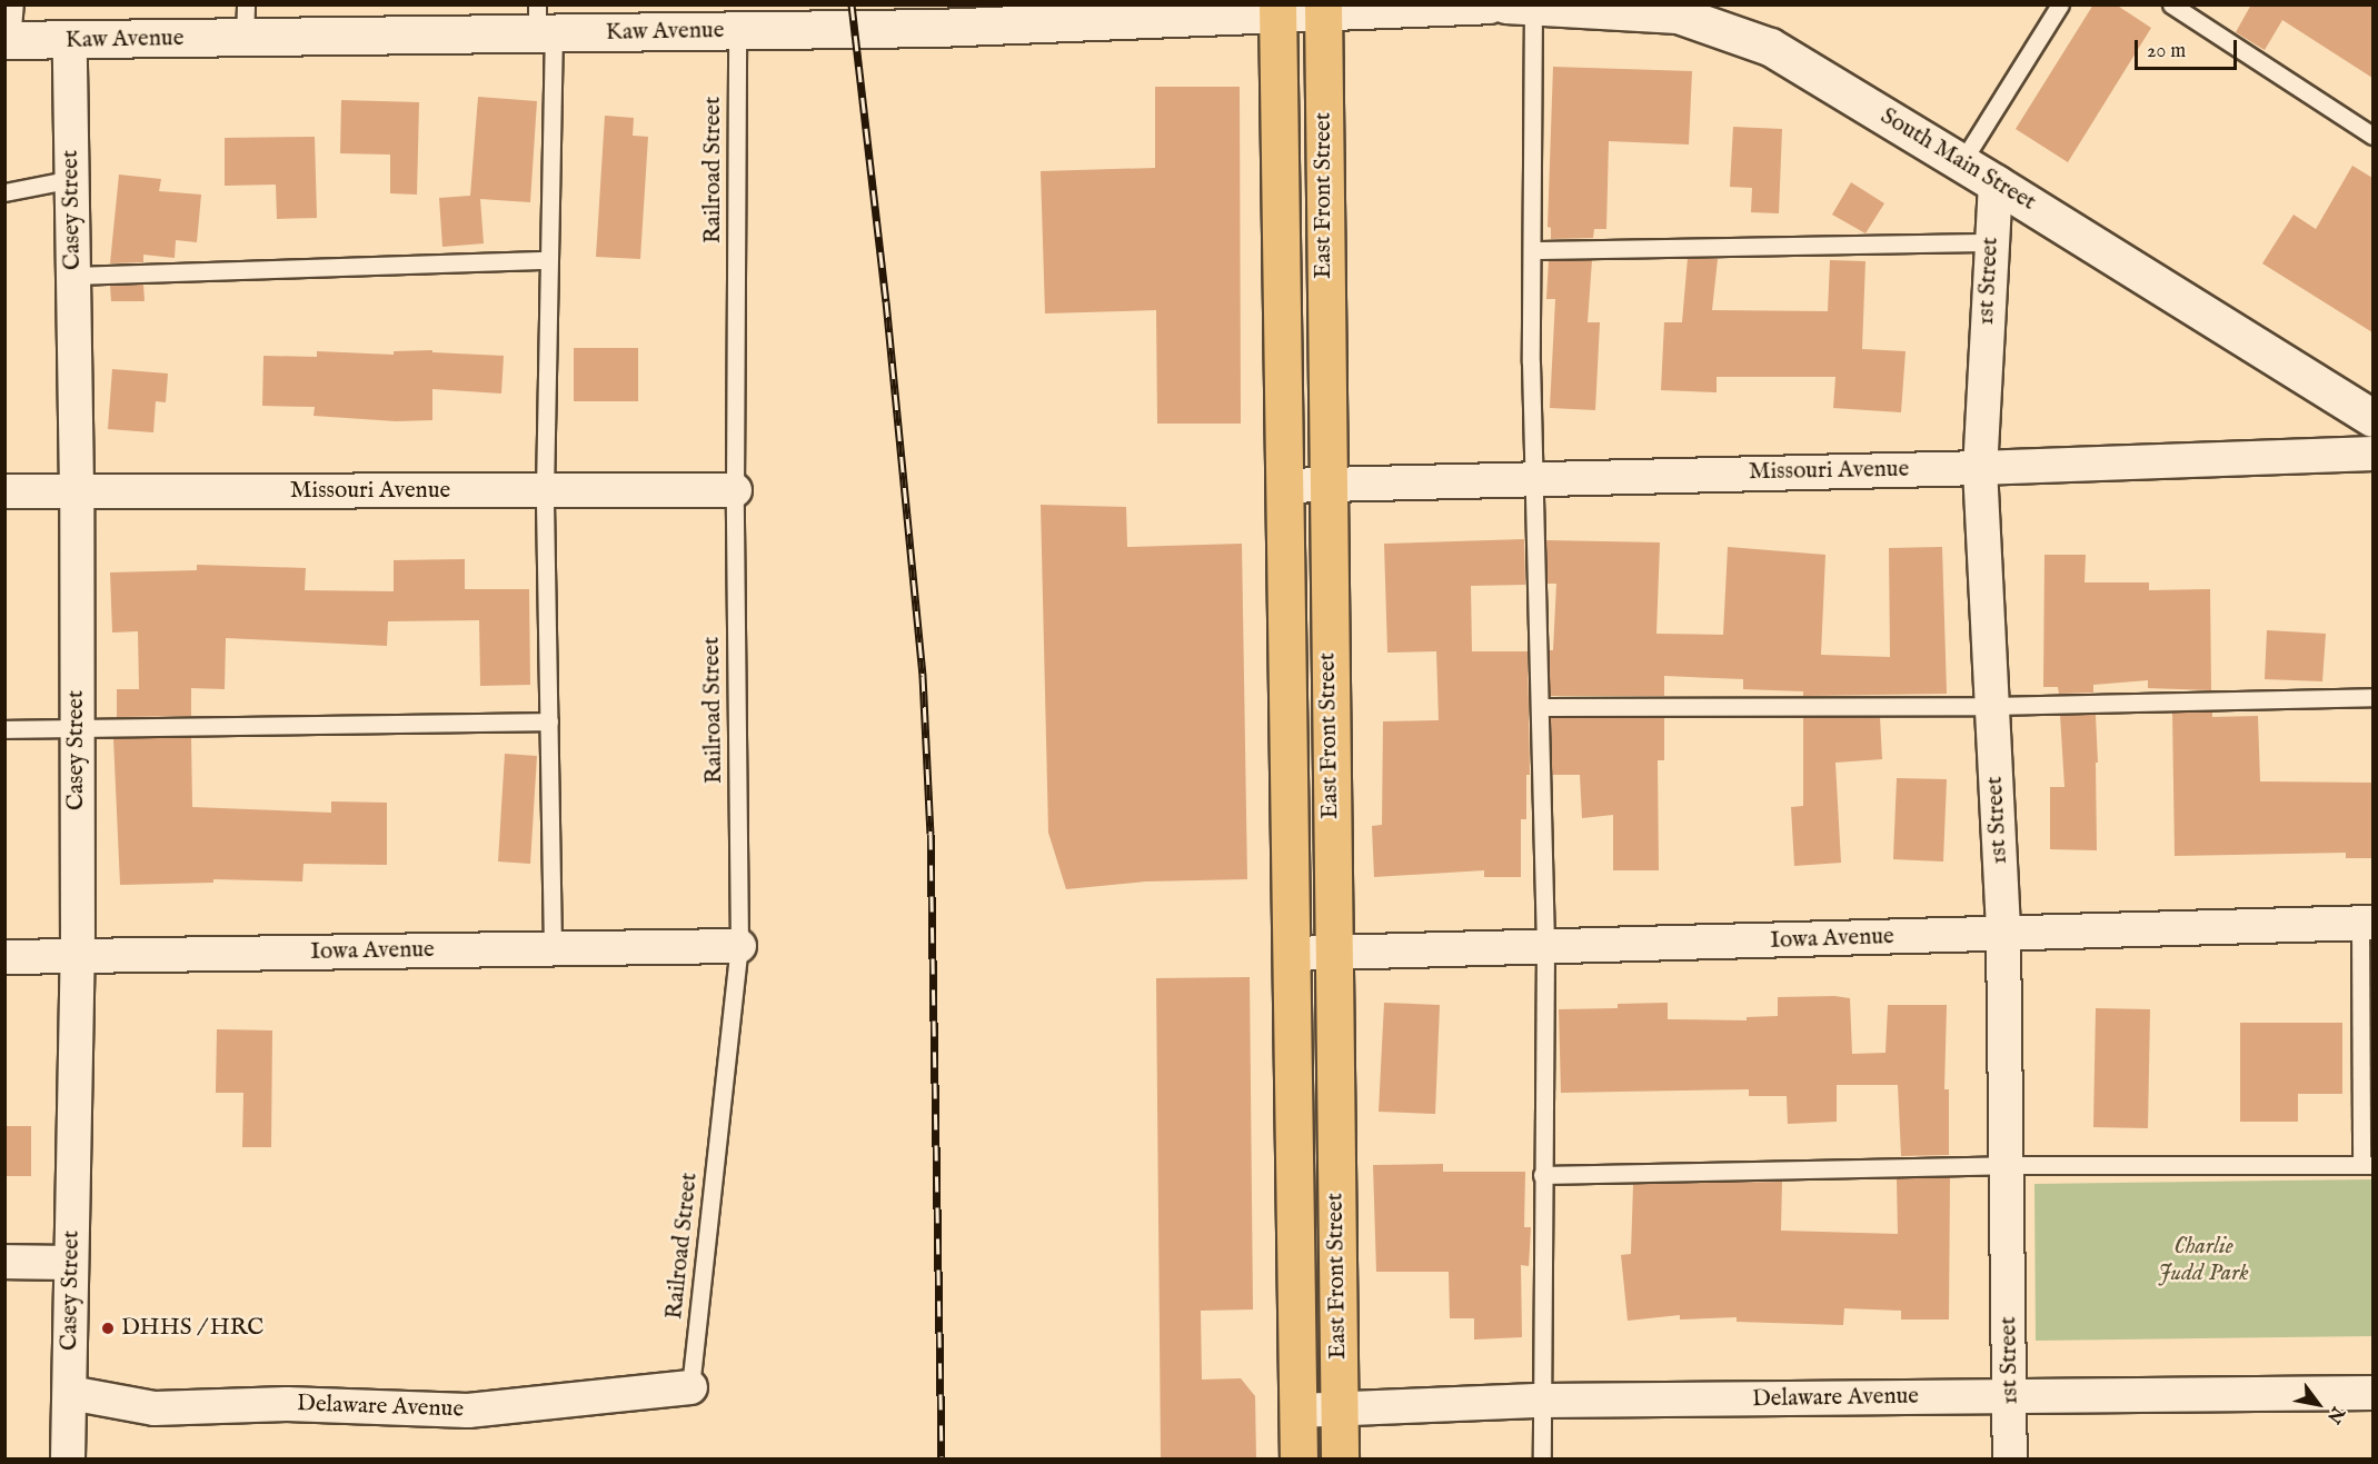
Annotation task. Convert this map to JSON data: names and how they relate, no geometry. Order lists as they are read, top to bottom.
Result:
{
  "streets": {
    "main road": ["East Front Street"],
    "street": [
      "Kaw Avenue",
      "South Main Street",
      "Casey Street",
      "1st Street",
      "Missouri Avenue",
      "Iowa Avenue",
      "Delaware Avenue"
    ],
    "lane": ["Railroad Street"]
  },
  "crossings": [
    ["Kaw Avenue", "Railroad Street"],
    ["Kaw Avenue", "East Front Street"],
    ["Kaw Avenue", "Casey Street"],
    ["South Main Street", "1st Street"],
    ["Railroad Street", "Missouri Avenue"],
    ["Railroad Street", "Iowa Avenue"],
    ["Railroad Street", "Delaware Avenue"],
    ["East Front Street", "Missouri Avenue"],
    ["East Front Street", "Iowa Avenue"],
    ["East Front Street", "Delaware Avenue"],
    ["Casey Street", "Missouri Avenue"],
    ["Casey Street", "Iowa Avenue"],
    ["Casey Street", "Delaware Avenue"],
    ["1st Street", "Missouri Avenue"],
    ["1st Street", "Iowa Avenue"],
    ["1st Street", "Delaware Avenue"]
  ],
  "parks": ["Charlie Judd Park"],
  "places": ["DHHS / HRC"],
  "scale_bar": "20 m",
  "north": "bottom right"
}
